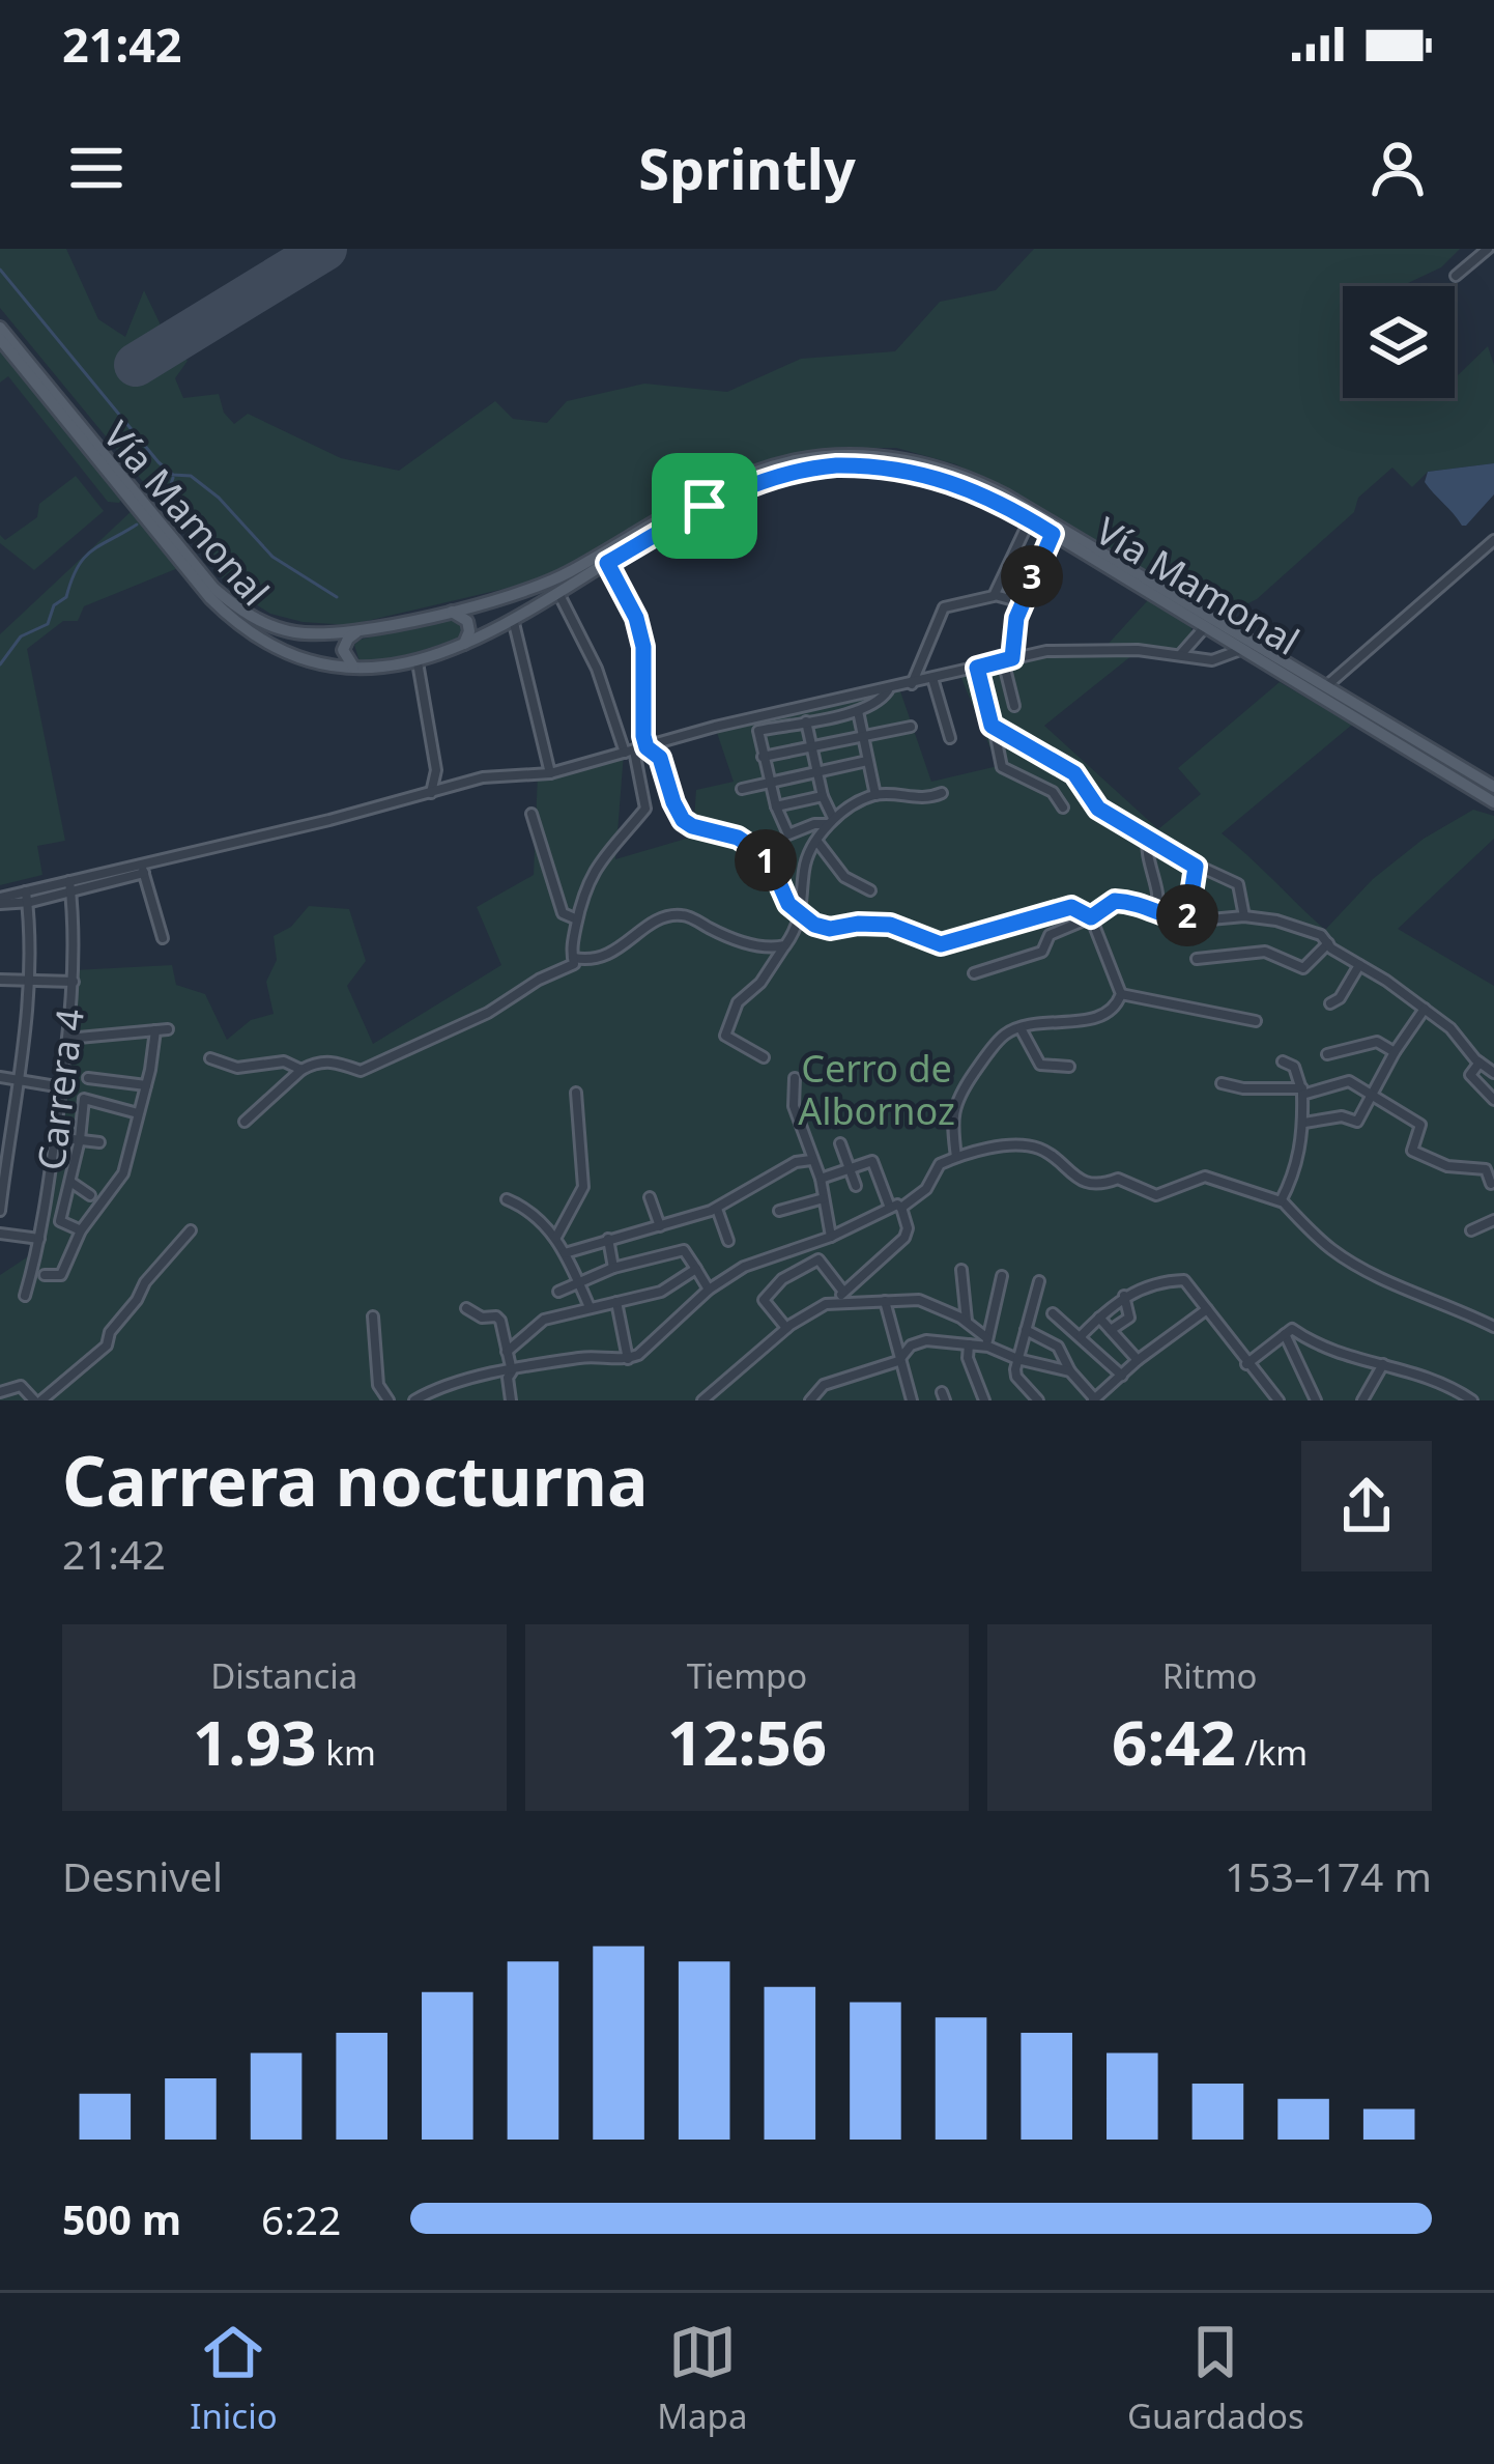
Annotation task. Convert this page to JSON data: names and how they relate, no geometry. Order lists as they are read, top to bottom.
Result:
{
  "streets": {
    "main road": ["Vía Mamonal"],
    "street": ["Carrera 4"]
  },
  "parks": ["Cerro de Albornoz"],
  "page": {
    "status": "21:42",
    "header": "Sprintly",
    "pins": ["3", "1", "2"],
    "heading": ["Carrera nocturna", "21:42"],
    "stats": [
      ["Distancia", "1.93 km"],
      ["Tiempo", "12:56"],
      ["Ritmo", "6:42 /km"]
    ],
    "chart": ["Desnivel", "153–174 m"],
    "list": [
      {
        "name": "500 m",
        "note": "6:22"
      }
    ],
    "tabs": ["Inicio", "Mapa", "Guardados"]
  }
}
